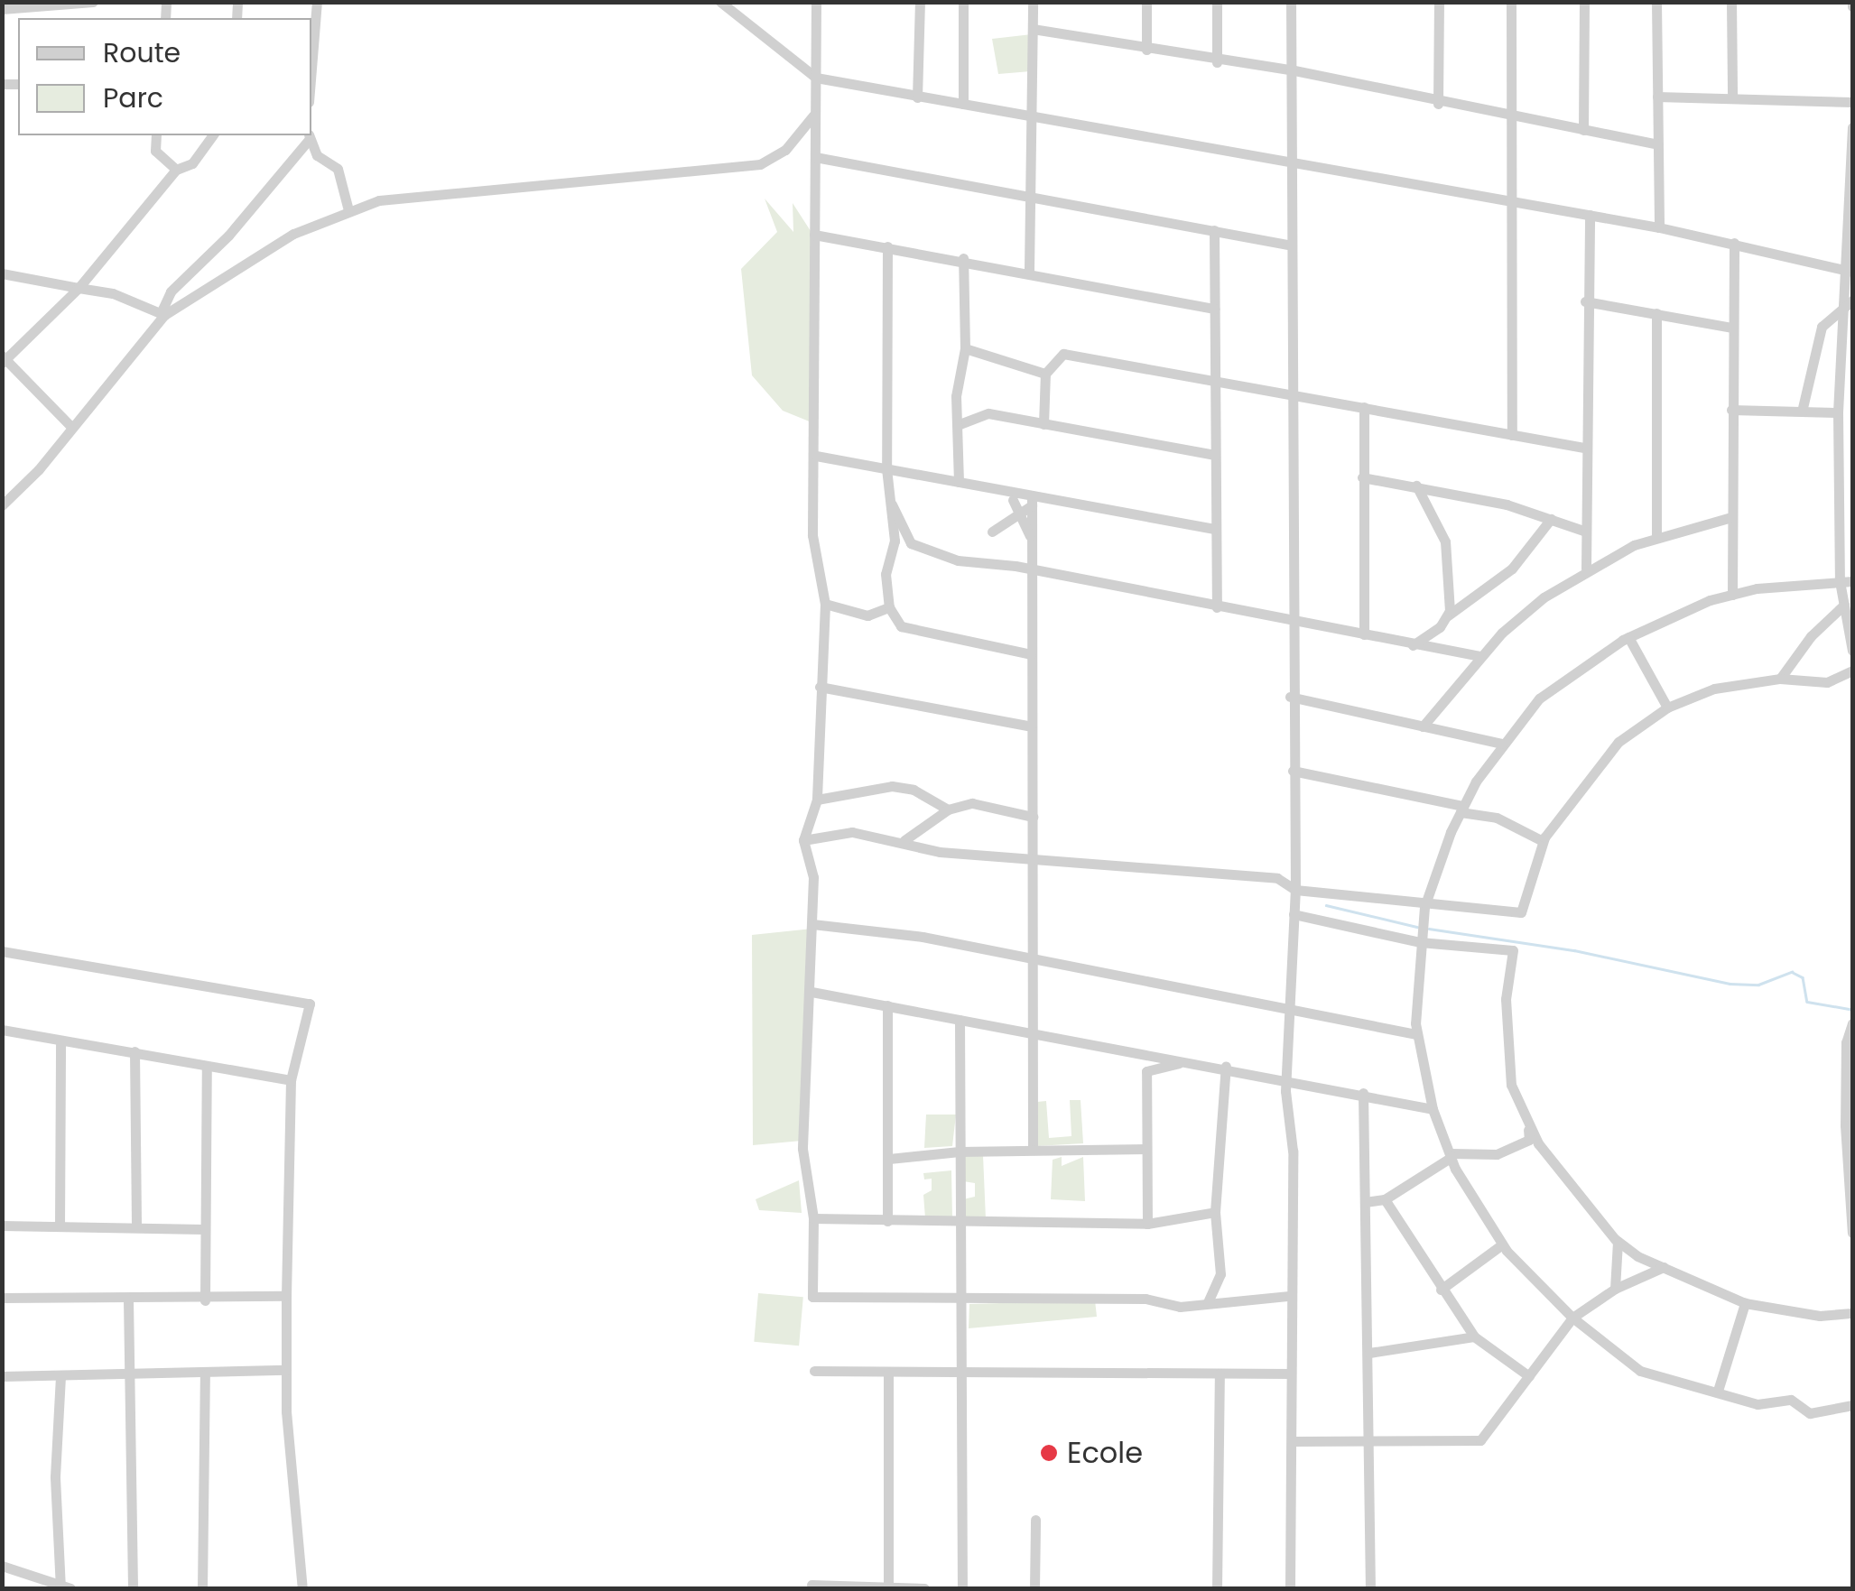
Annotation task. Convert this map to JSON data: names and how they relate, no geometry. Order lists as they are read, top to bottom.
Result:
{
  "places": ["Ecole"],
  "legend": ["Route", "Parc"]
}
